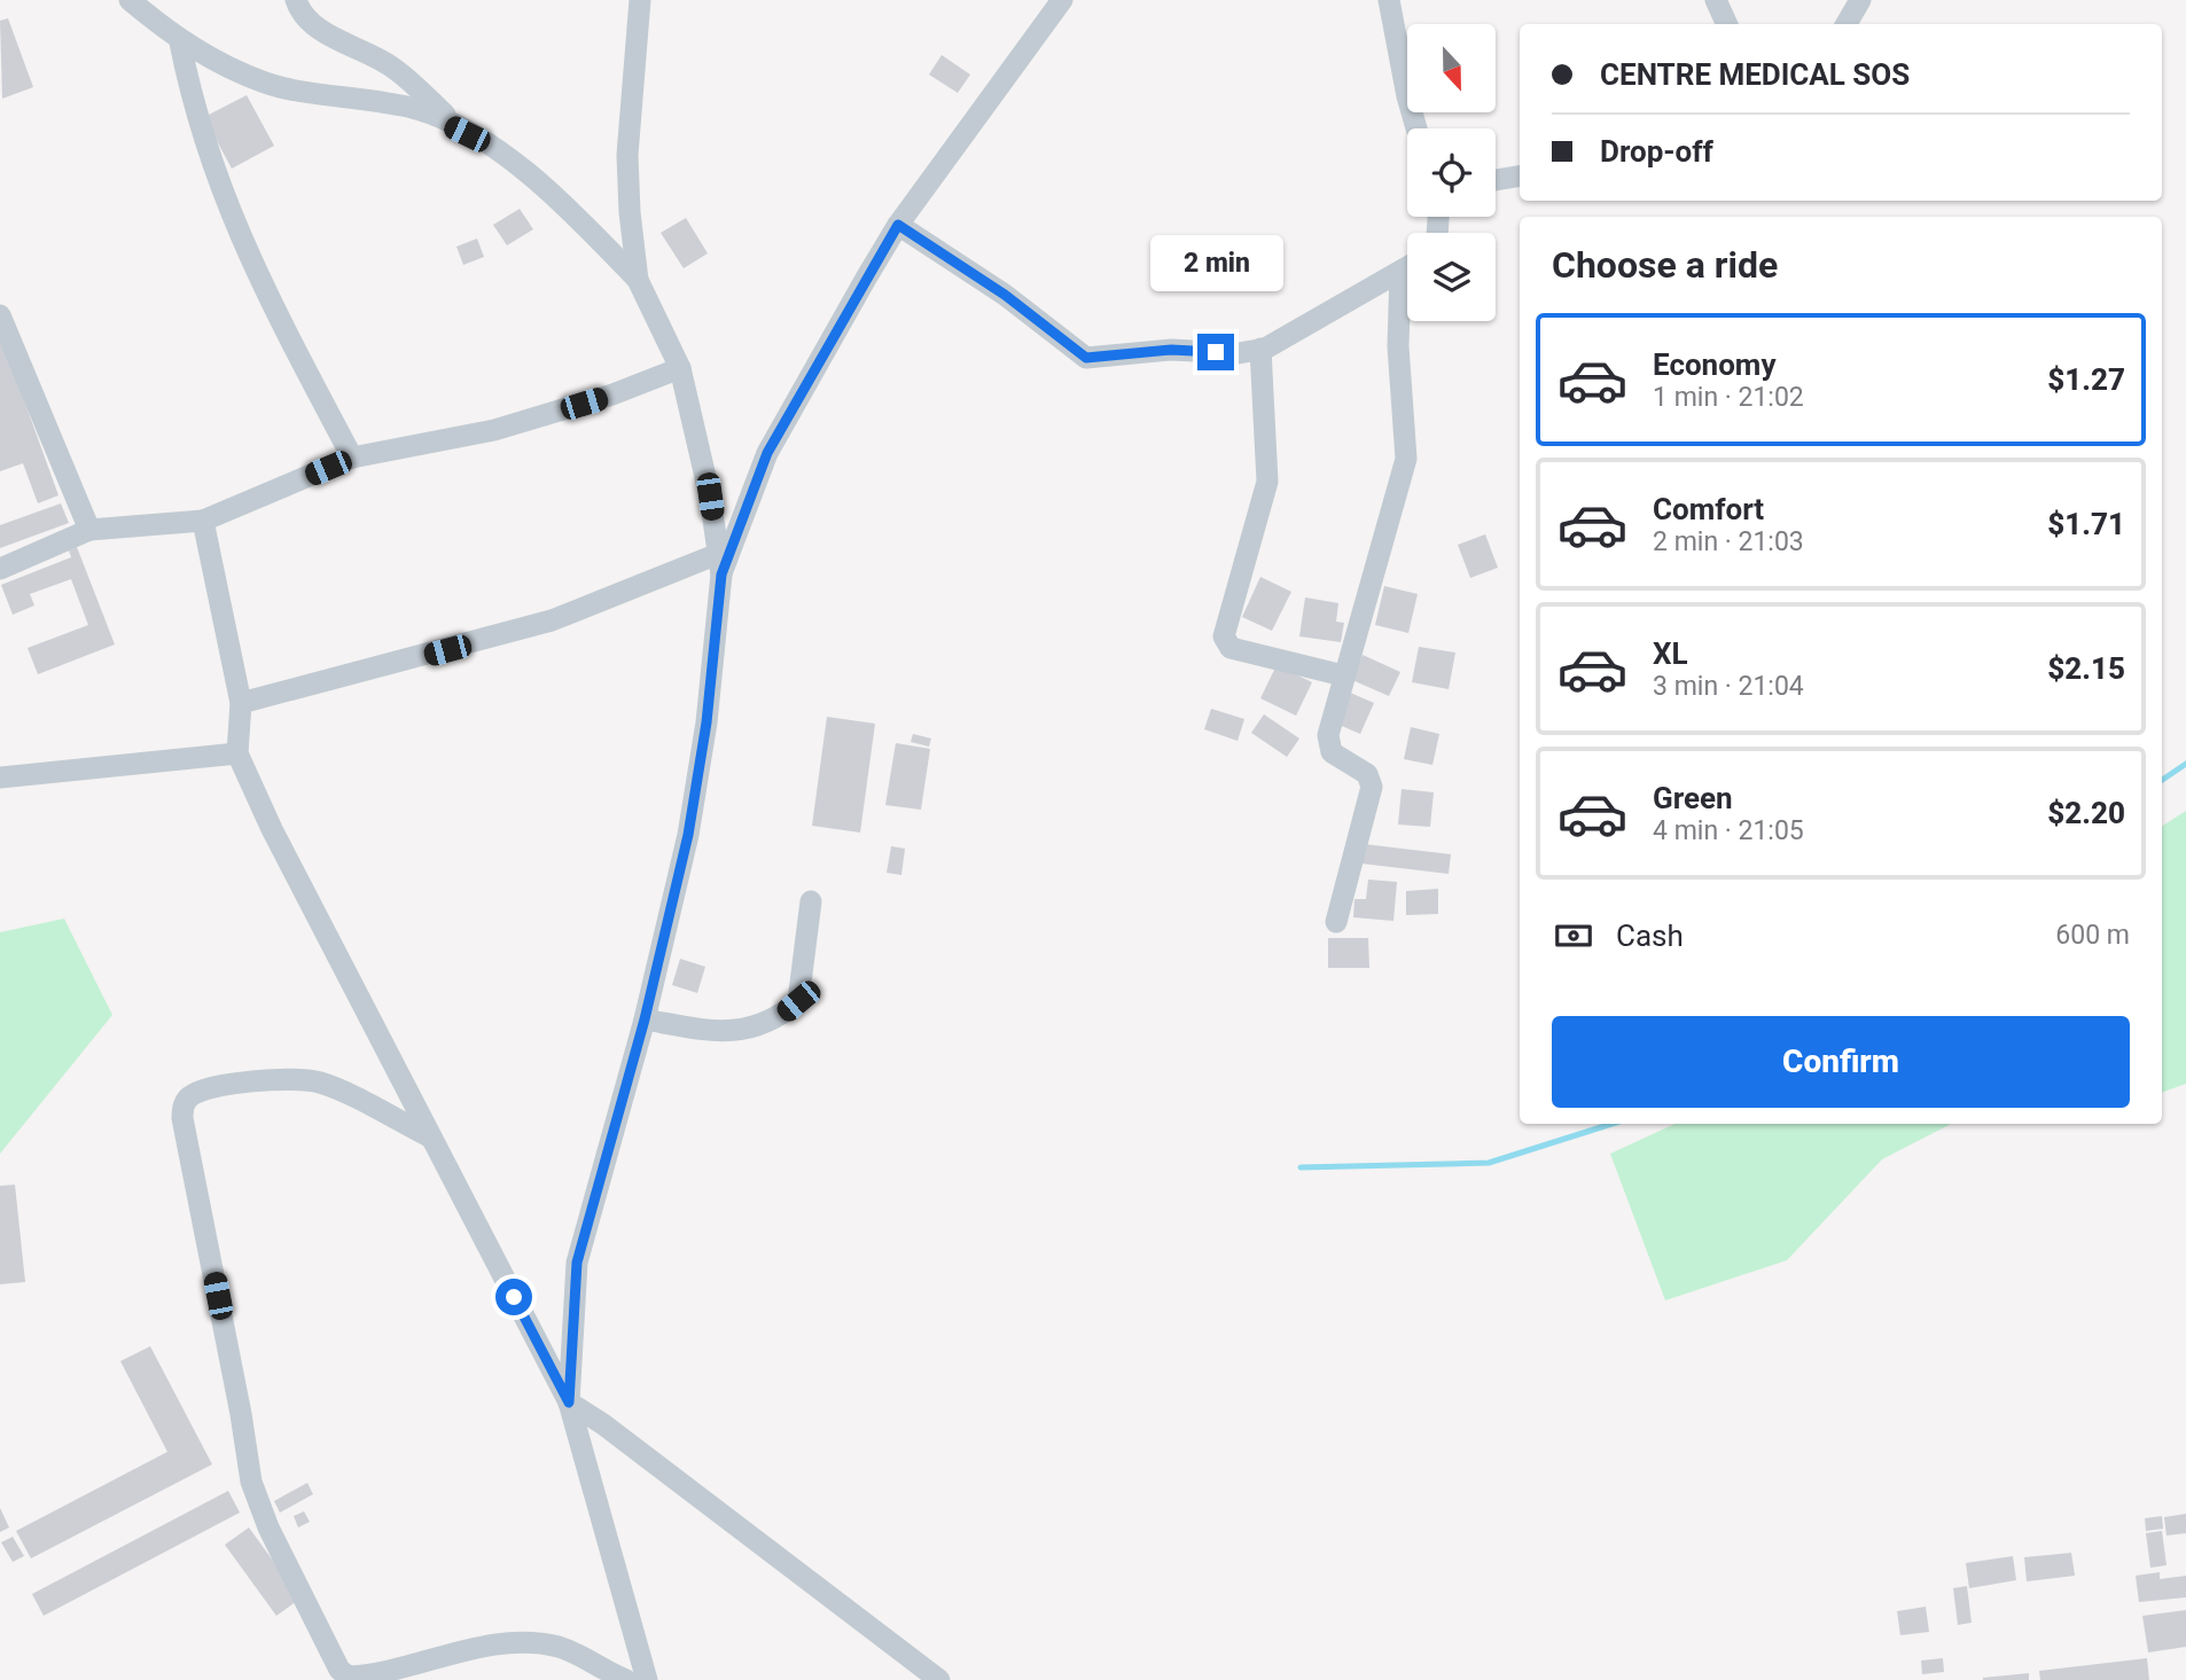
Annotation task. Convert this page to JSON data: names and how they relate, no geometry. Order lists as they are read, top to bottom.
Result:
{
  "north": "bottom",
  "page": {
    "banner": ["CENTRE MEDICAL SOS", "Drop-off"],
    "heading": "Choose a ride",
    "bubble": "2 min",
    "list": [
      {
        "name": "Economy",
        "note": "1 min · 21:02",
        "value": "$1.27"
      },
      {
        "name": "Comfort",
        "note": "2 min · 21:03",
        "value": "$1.71"
      },
      {
        "name": "XL",
        "note": "3 min · 21:04",
        "value": "$2.15"
      },
      {
        "name": "Green",
        "note": "4 min · 21:05",
        "value": "$2.20"
      }
    ],
    "pay": ["Cash", "600 m"],
    "buttons": "Confirm"
  }
}
